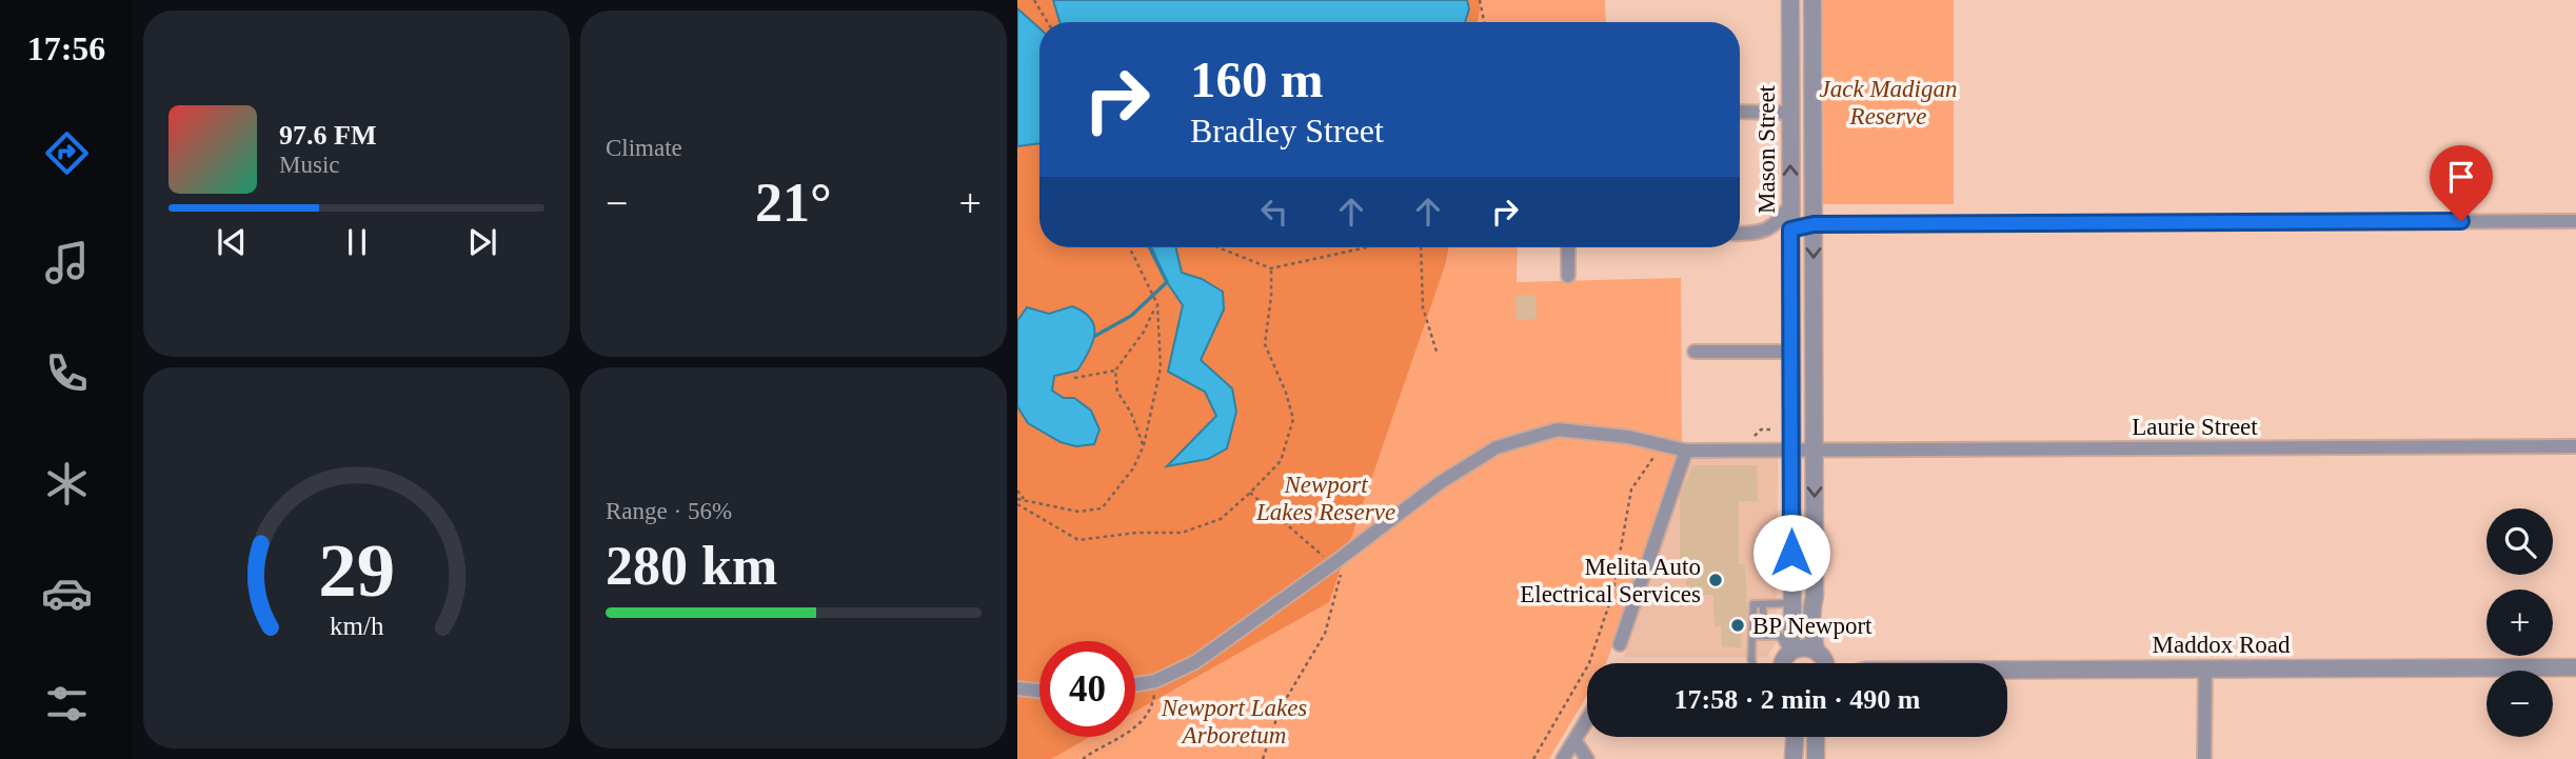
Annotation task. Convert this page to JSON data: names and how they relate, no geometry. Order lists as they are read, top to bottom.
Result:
{
  "streets": {
    "street": ["Mason Street", "Laurie Street", "Maddox Road"]
  },
  "crossings": [
    ["Mason Street", "Laurie Street"],
    ["Mason Street", "Maddox Road"]
  ],
  "parks": ["Jack Madigan Reserve", "Newport Lakes Reserve", "Newport Lakes Arboretum"],
  "places": ["Melita Auto Electrical Services", "BP Newport"],
  "page": {
    "tabs": "17:56",
    "tile": [
      "Climate",
      ["Range · 56%", "280 km"]
    ],
    "turn": ["160 m", "Bradley Street"],
    "song": ["97.6 FM", "Music"],
    "heat": ["−", "21°", "+"],
    "map_buttons": ["+", "−"],
    "limit": "40",
    "trip": "17:58 · 2 min · 490 m",
    "gauge": ["29", "km/h"]
  }
}
